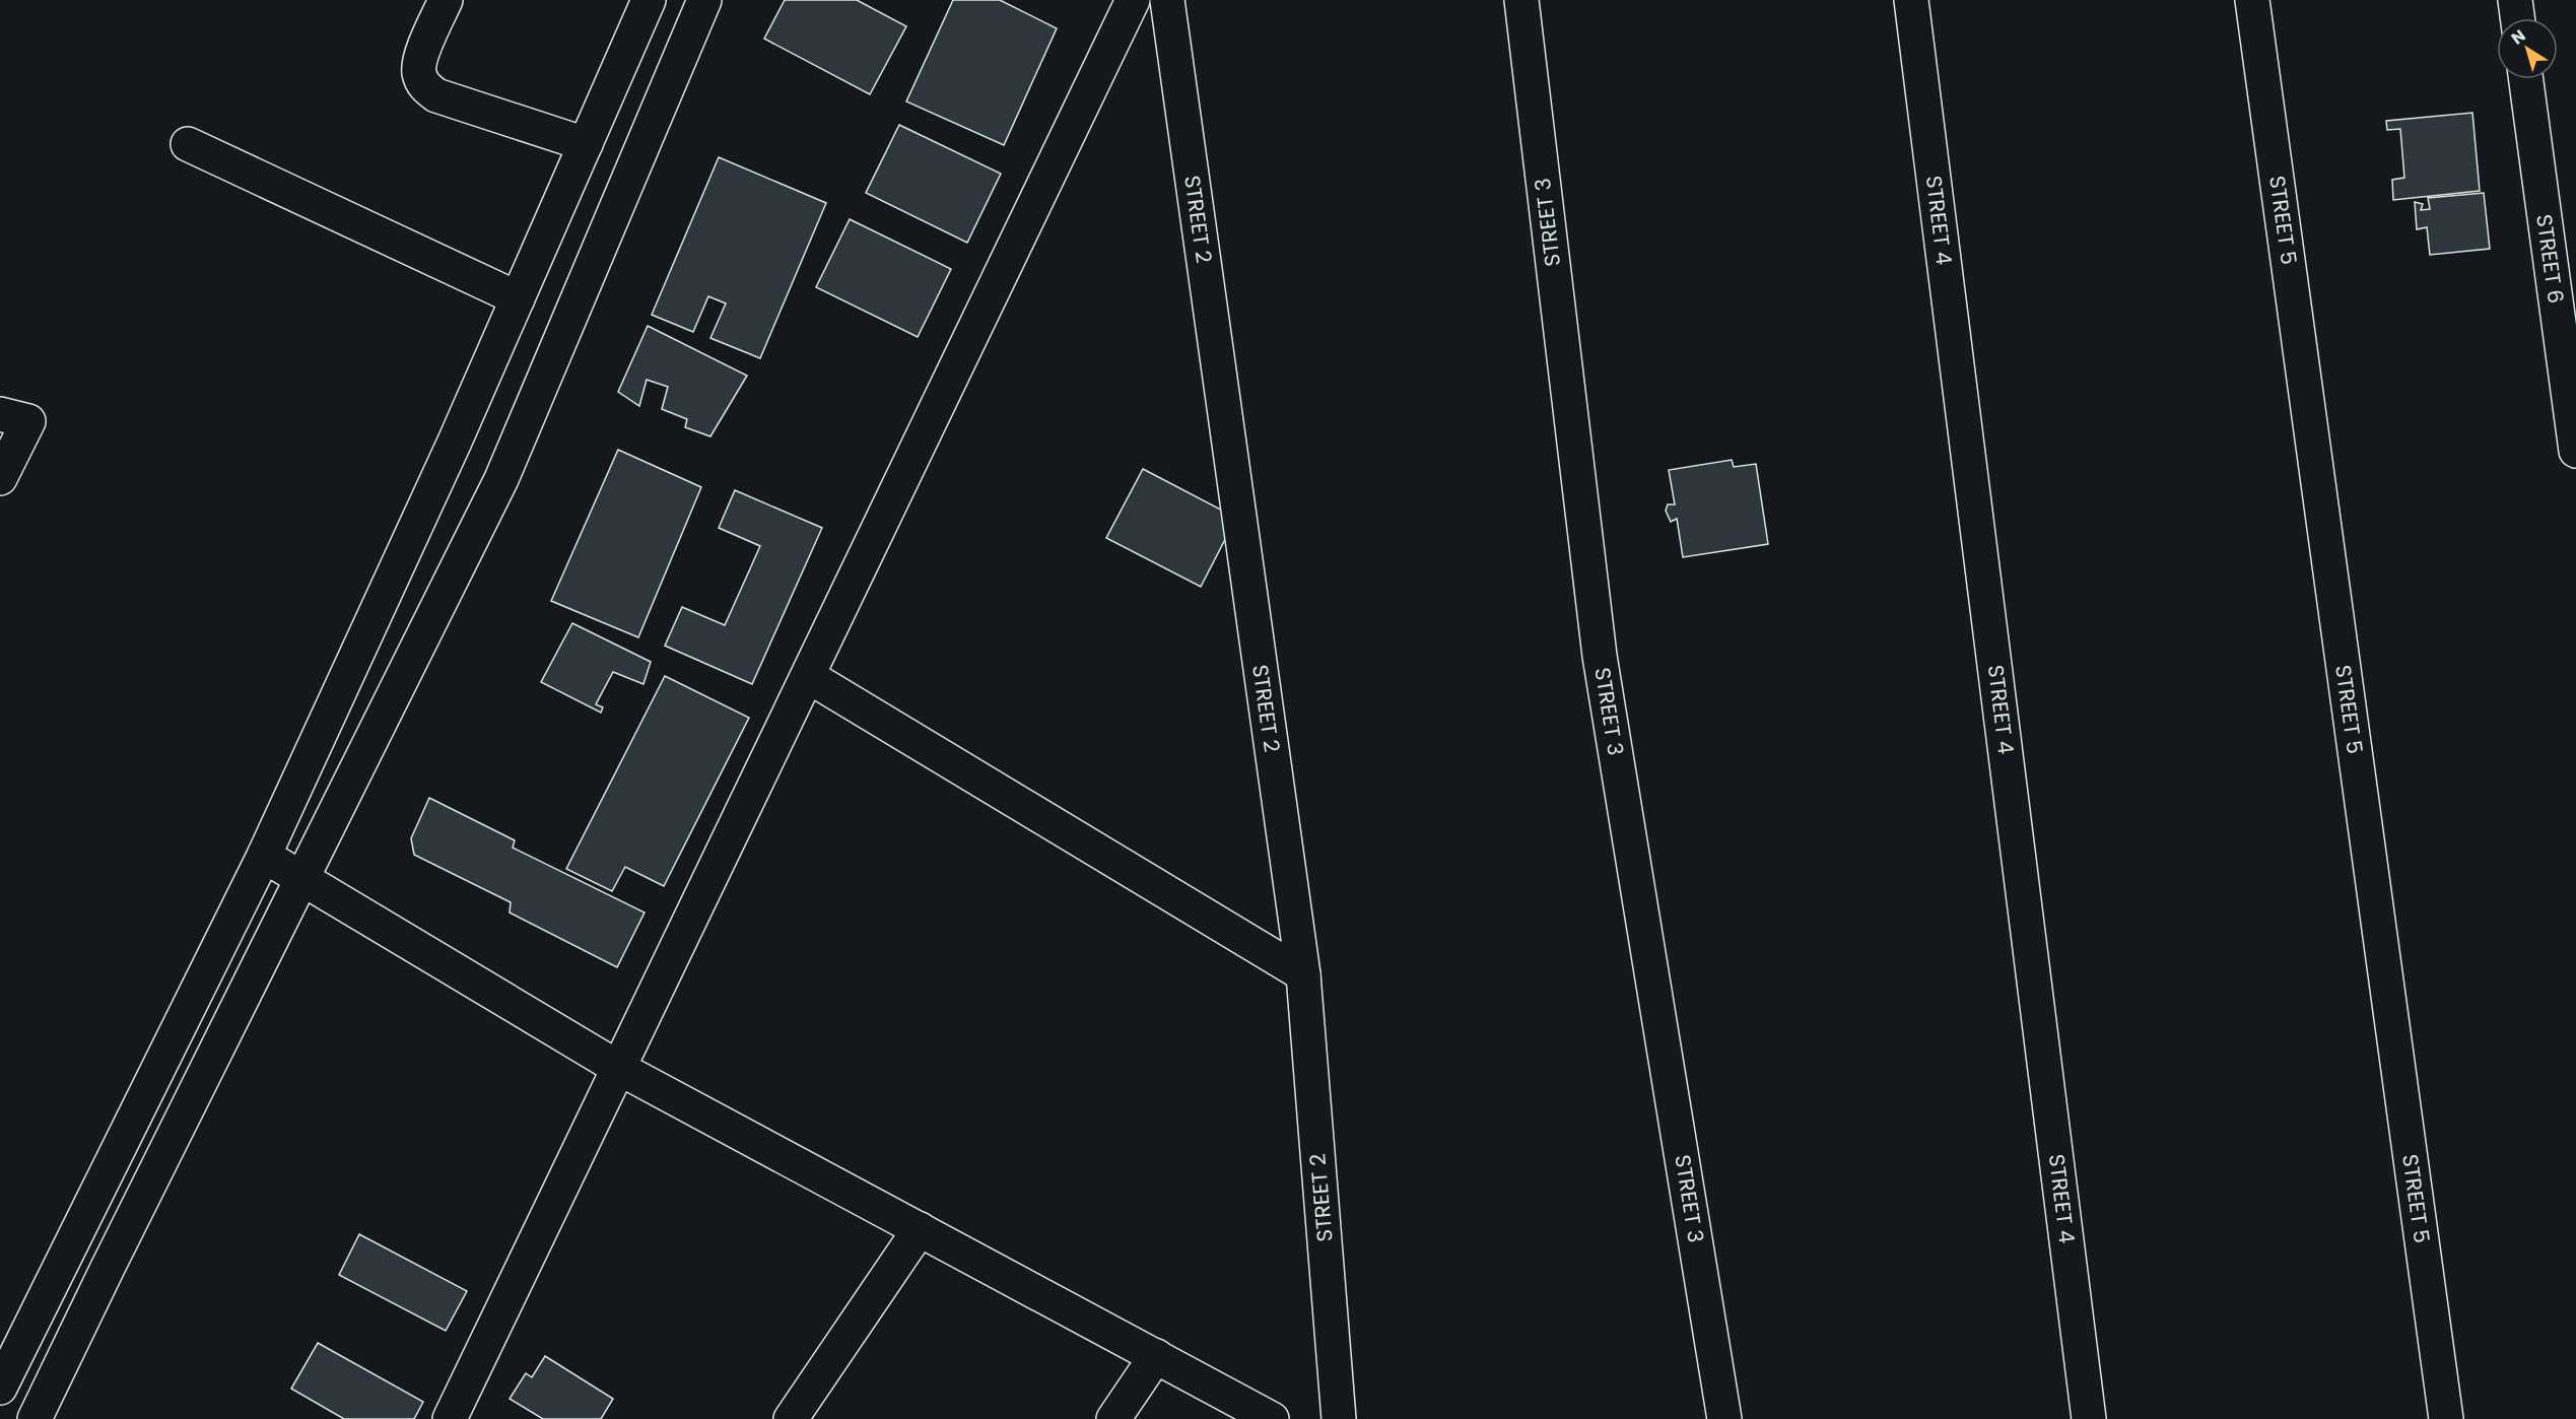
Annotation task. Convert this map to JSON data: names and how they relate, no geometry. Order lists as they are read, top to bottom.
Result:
{
  "streets": {
    "street": [
      "STREET 2",
      "STREET 4",
      "STREET 5",
      "STREET 3",
      "STREET 6"
    ]
  },
  "north": "top left"
}
